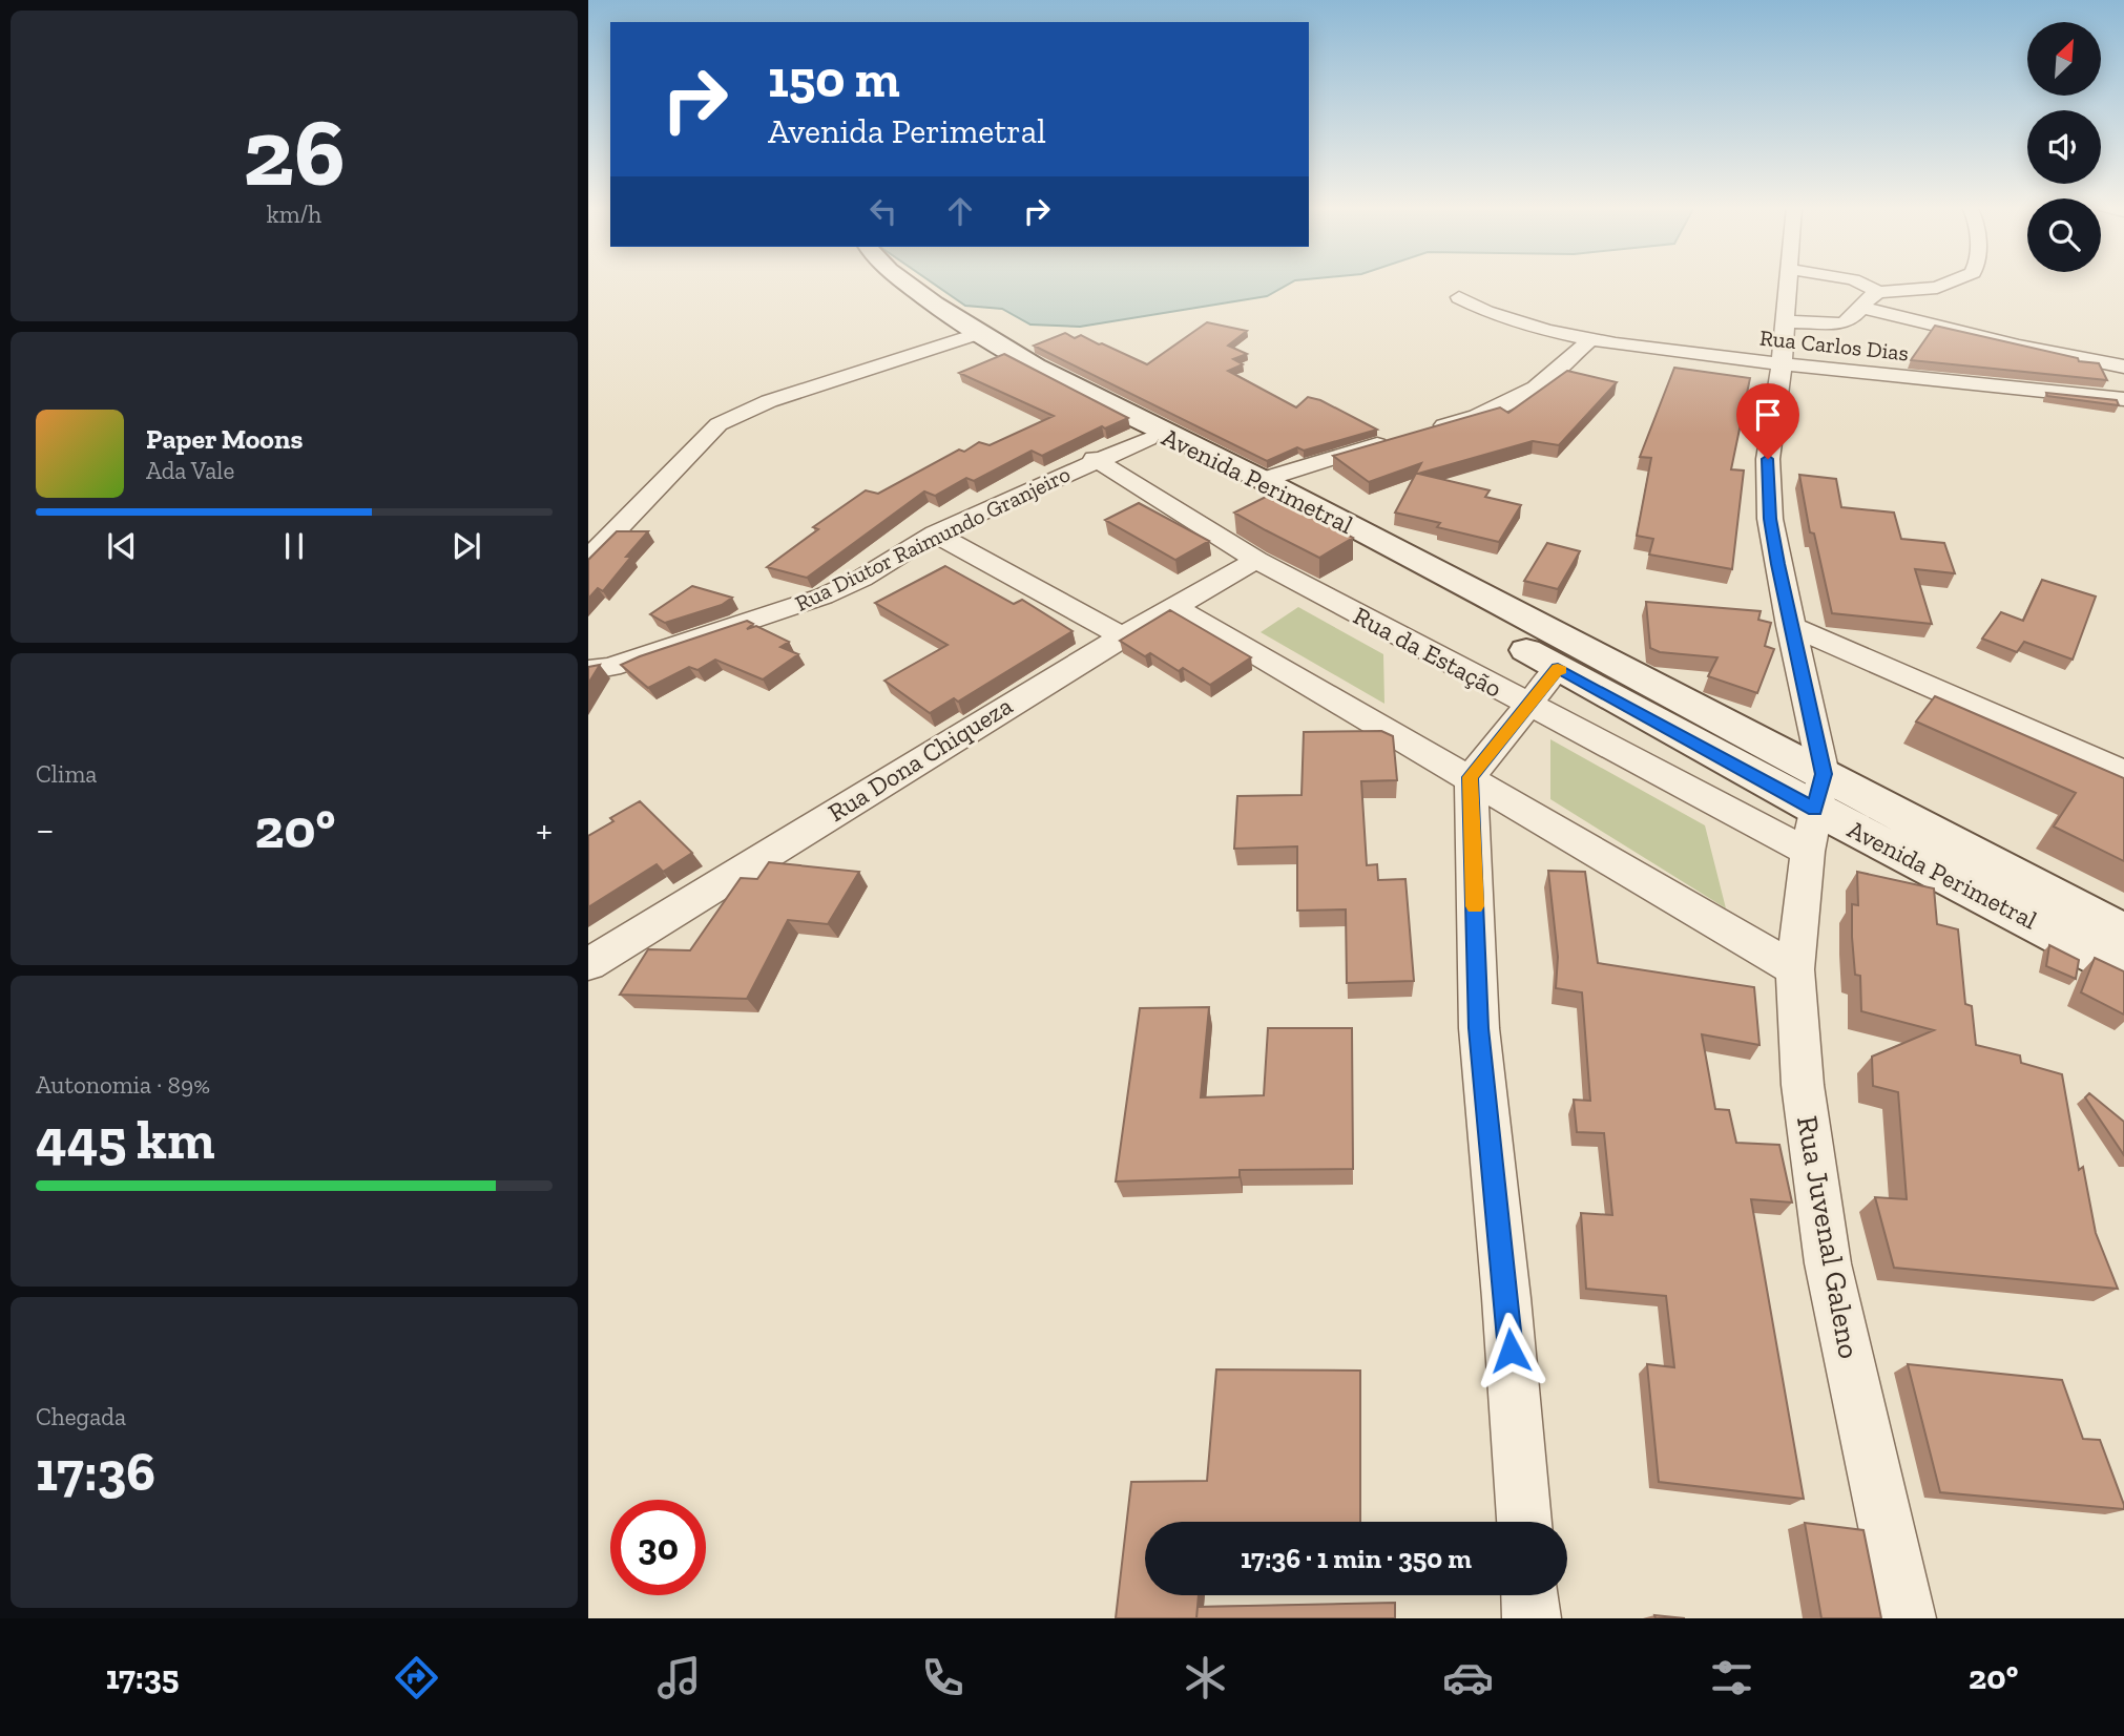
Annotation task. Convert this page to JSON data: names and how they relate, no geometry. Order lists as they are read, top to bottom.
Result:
{
  "streets": {
    "street": [
      "Rua Carlos Dias",
      "Avenida Perimetral",
      "Rua Diutor Raimundo Granjeiro",
      "Rua da Estação",
      "Rua Dona Chiqueza",
      "Rua Juvenal Galeno"
    ]
  },
  "crossings": [
    ["Rua Carlos Dias", "Rua Juvenal Galeno"],
    ["Avenida Perimetral", "Rua Diutor Raimundo Granjeiro"],
    ["Avenida Perimetral", "Rua da Estação"],
    ["Avenida Perimetral", "Rua Juvenal Galeno"],
    ["Rua Diutor Raimundo Granjeiro", "Rua da Estação"],
    ["Rua da Estação", "Rua Dona Chiqueza"],
    ["Rua da Estação", "Rua Juvenal Galeno"]
  ],
  "north": "top right",
  "page": {
    "tile": [
      ["26", "km/h"],
      "Clima",
      ["Autonomia · 89%", "445 km"],
      ["Chegada", "17:36"]
    ],
    "turn": ["150 m", "Avenida Perimetral"],
    "song": ["Paper Moons", "Ada Vale"],
    "heat": ["−", "20°", "+"],
    "limit": "30",
    "trip": "17:36 · 1 min · 350 m",
    "tabs": ["17:35", "20°"]
  }
}
